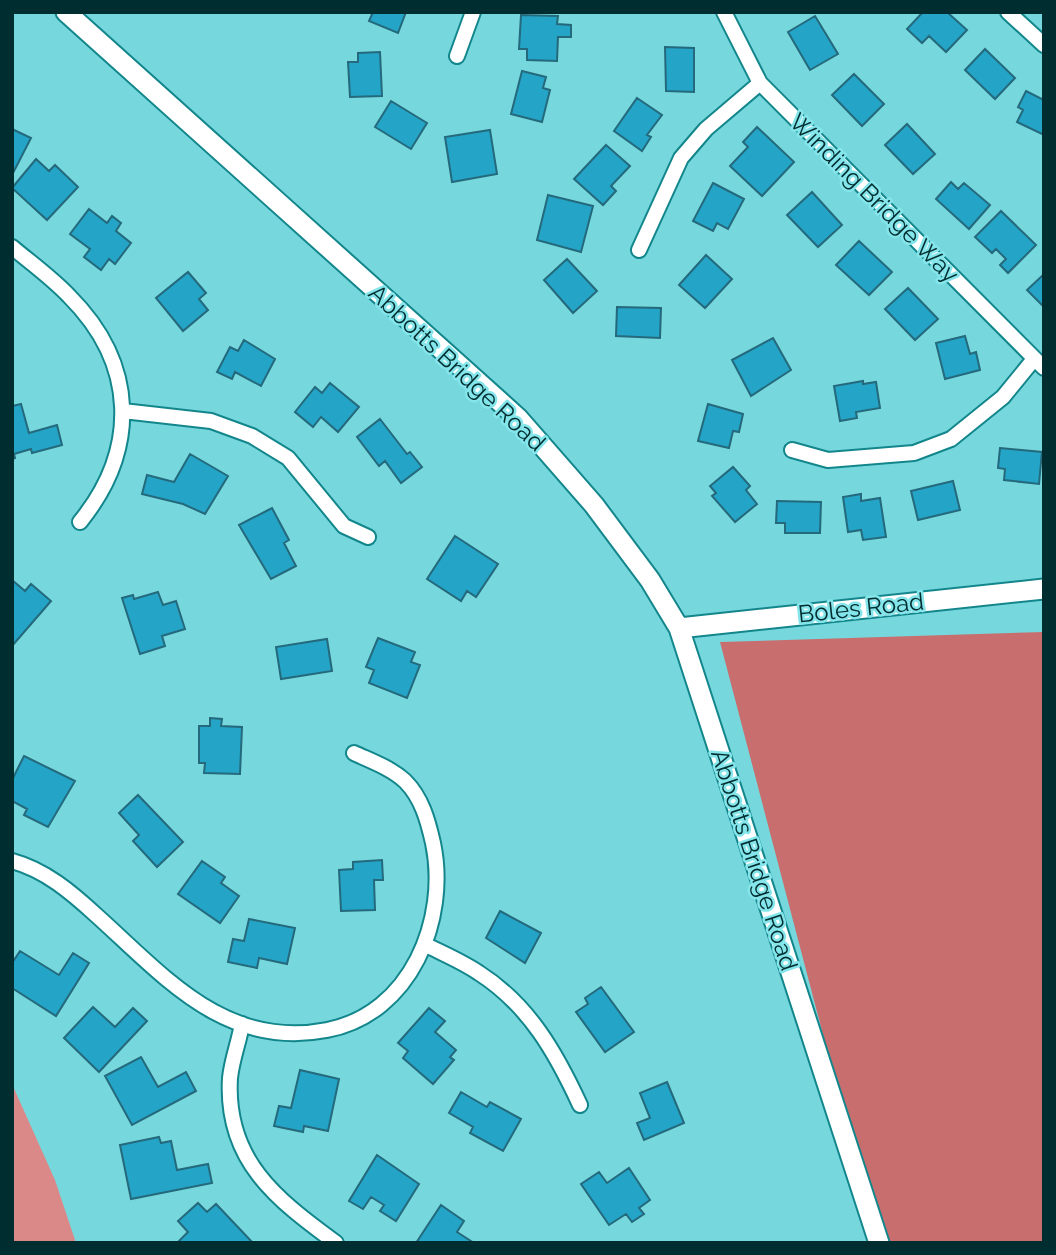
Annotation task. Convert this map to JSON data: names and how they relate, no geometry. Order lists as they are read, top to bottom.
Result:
{
  "streets": {
    "main road": ["Abbotts Bridge Road", "Boles Road"],
    "street": ["Winding Bridge Way"]
  },
  "crossings": [
    ["Abbotts Bridge Road", "Boles Road"]
  ]
}
